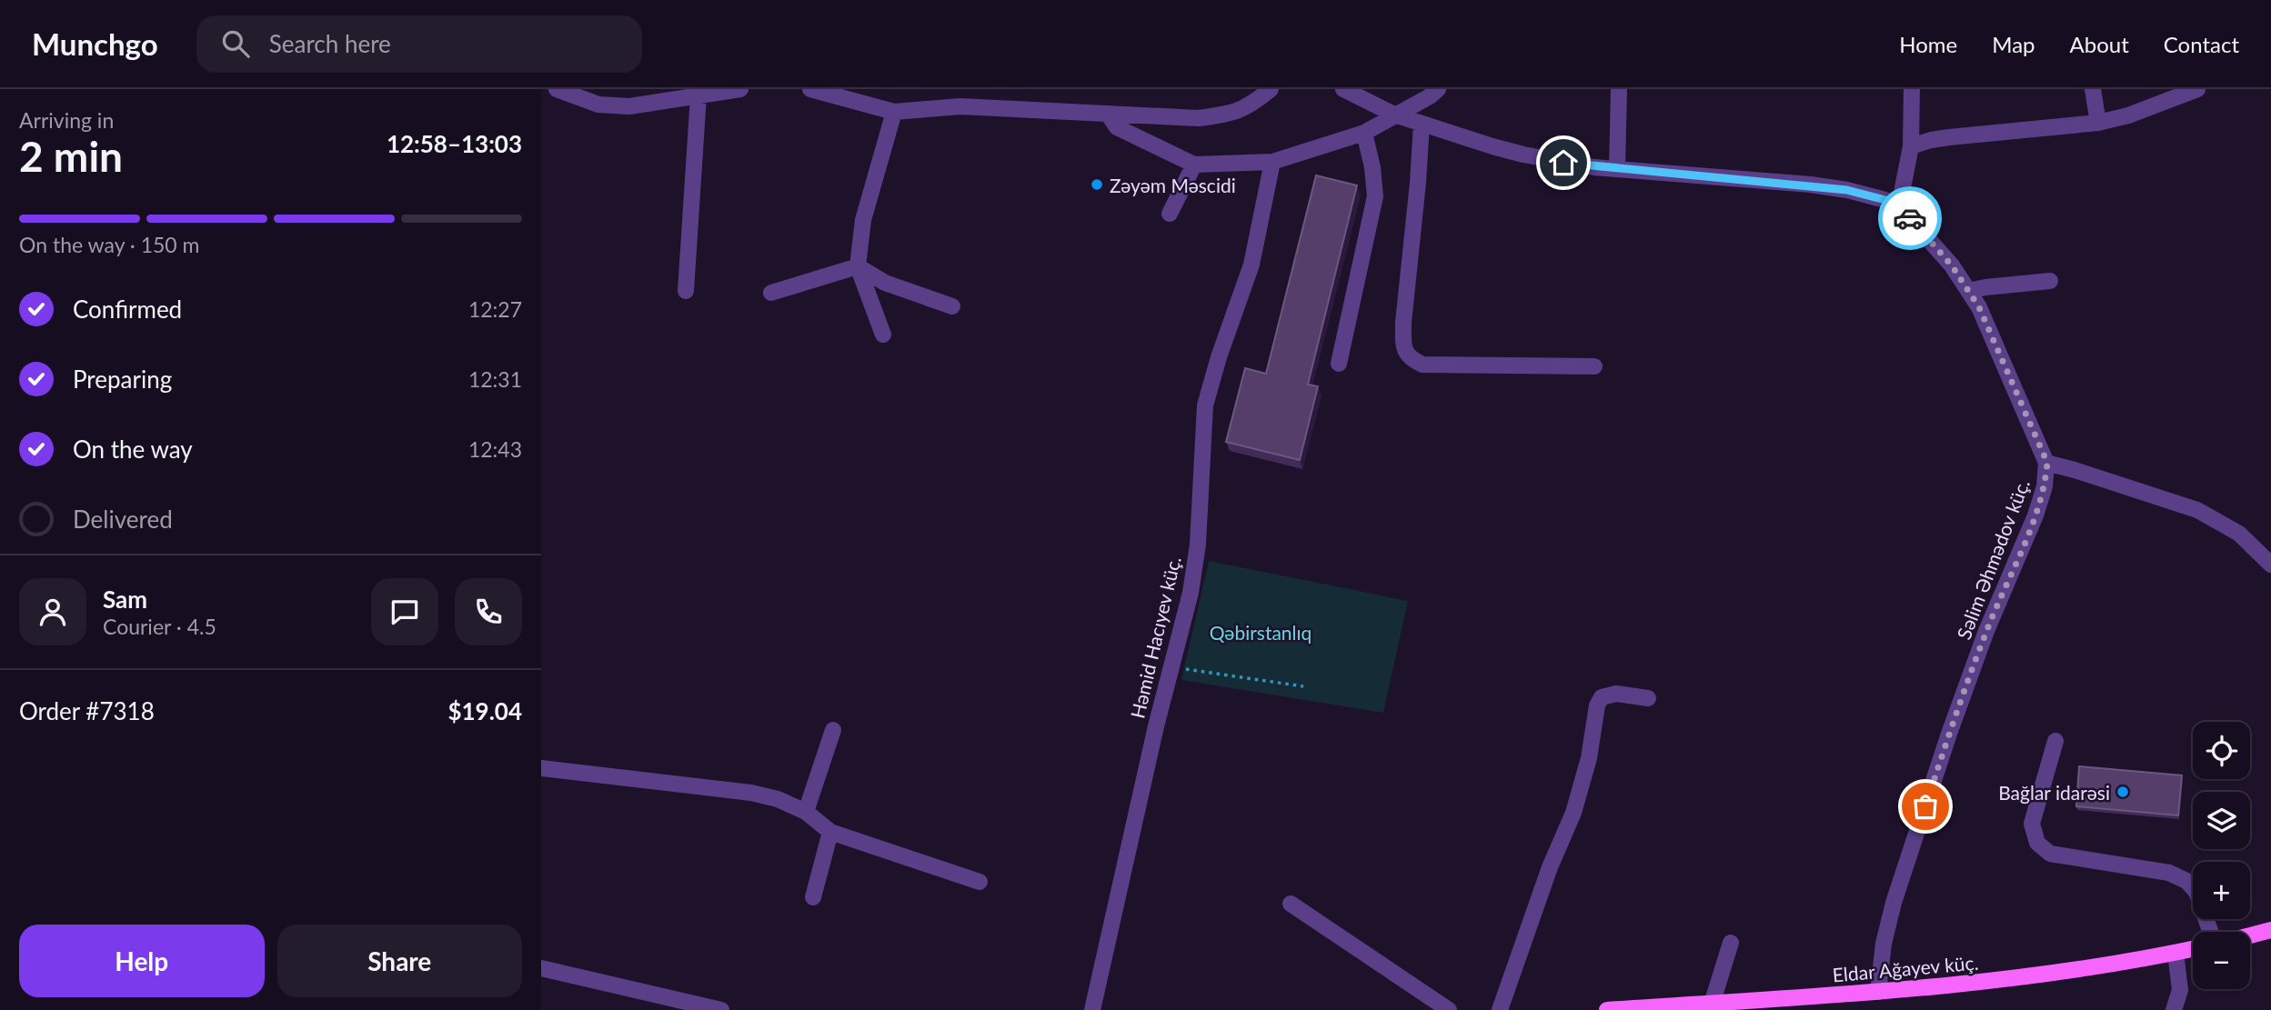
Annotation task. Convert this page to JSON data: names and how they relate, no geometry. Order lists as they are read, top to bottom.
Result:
{
  "streets": {
    "main road": ["Eldar Ağayev küç."],
    "street": ["Səlim Əhmədov küç.", "Həmid Hacıyev küç."]
  },
  "crossings": [
    ["Səlim Əhmədov küç.", "Eldar Ağayev küç."]
  ],
  "parks": ["Qəbirstanlıq"],
  "places": ["Zəyəm Məscidi", "Bağlar idarəsi"],
  "page": {
    "header": "Munchgo",
    "search": "Search here",
    "nav": [
      "Home",
      "Map",
      "About",
      "Contact"
    ],
    "heading": ["2 min", "Arriving in", "12:58–13:03"],
    "panel": [
      "Sam",
      "Courier · 4.5",
      "Order #7318",
      "$19.04"
    ],
    "bar": "On the way · 150 m",
    "list": [
      ["Confirmed", "12:27"],
      ["Preparing", "12:31"],
      ["On the way", "12:43"],
      "Delivered"
    ],
    "map_buttons": ["+", "−"],
    "buttons": ["Help", "Share"]
  }
}
